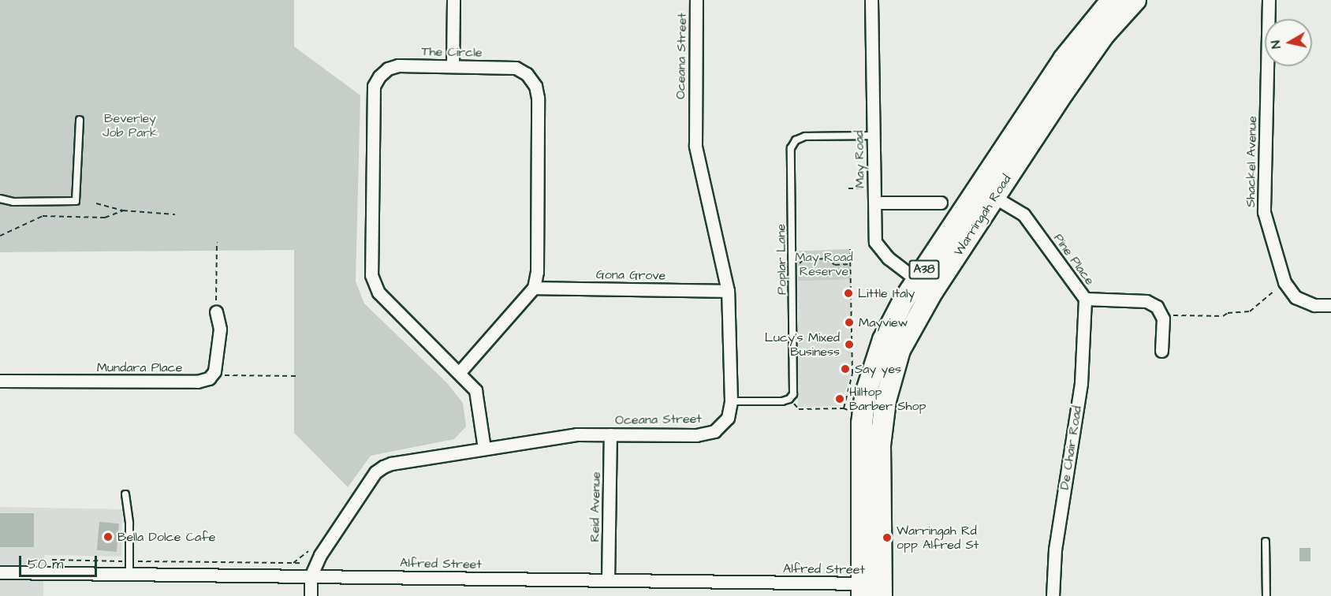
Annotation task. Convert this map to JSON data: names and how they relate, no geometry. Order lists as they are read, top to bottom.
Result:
{
  "streets": {
    "highway": ["Warringah Road", "A38"],
    "street": [
      "The Circle",
      "Oceana Street",
      "May Road",
      "Shackel Avenue",
      "Pine Place",
      "Gona Grove",
      "Mundara Place",
      "De Chair Road",
      "Reid Avenue",
      "Alfred Street"
    ],
    "lane": ["Poplar Lane"]
  },
  "crossings": [
    ["The Circle", "Oceana Street"],
    ["The Circle", "Gona Grove"],
    ["Oceana Street", "Gona Grove"],
    ["Oceana Street", "Reid Avenue"],
    ["Oceana Street", "Alfred Street"],
    ["May Road", "Warringah Road"],
    ["May Road", "Poplar Lane"],
    ["Warringah Road", "Pine Place"],
    ["Warringah Road", "Alfred Street"],
    ["Pine Place", "De Chair Road"],
    ["Reid Avenue", "Alfred Street"]
  ],
  "parks": ["Beverley Job Park", "May Road Reserve"],
  "places": [
    "Little Italy",
    "Mayview",
    "Lucy's Mixed Business",
    "Say yes",
    "Hilltop Barber Shop",
    "Bella Dolce Cafe",
    "Warringah Rd opp Alfred St"
  ],
  "scale_bar": "50 m",
  "north": "left"
}
